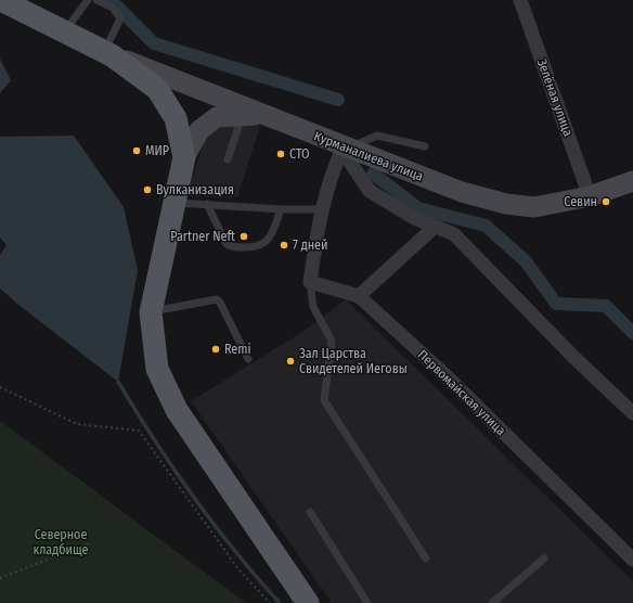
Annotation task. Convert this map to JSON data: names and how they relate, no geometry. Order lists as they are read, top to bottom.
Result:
{
  "streets": {
    "main road": ["Курманалиева улица"],
    "street": ["Зелёная улица", "Первомайская улица"]
  },
  "crossings": [
    ["Зелёная улица", "Курманалиева улица"]
  ],
  "parks": ["Северное кладбище"],
  "places": [
    "МИР",
    "СТО",
    "Вулканизация",
    "Севин",
    "Partner Neft",
    "7 дней",
    "Remi",
    "Зал Царства Свидетелей Иеговы"
  ]
}
